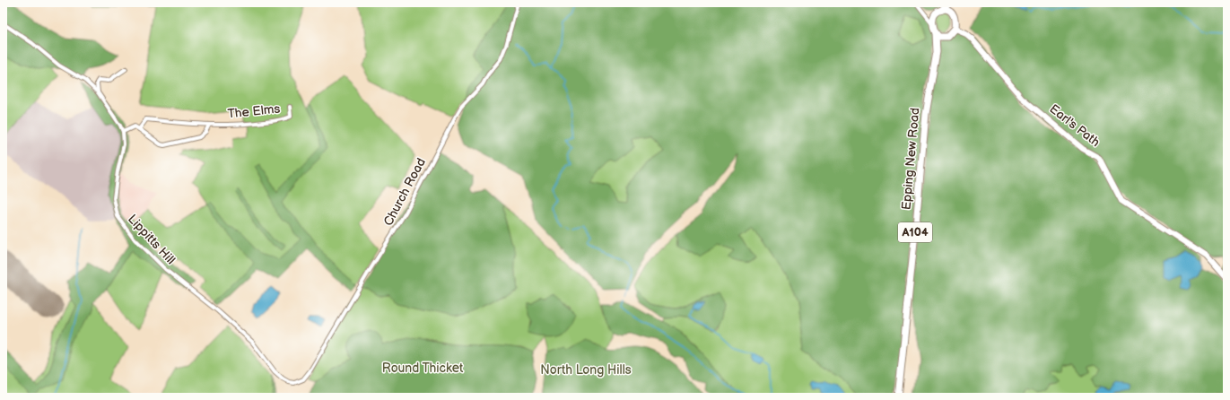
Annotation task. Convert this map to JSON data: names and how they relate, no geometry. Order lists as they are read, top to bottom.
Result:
{
  "streets": {
    "main road": ["Epping New Road", "A104"],
    "street": [
      "The Elms",
      "Earl's Path",
      "Church Road",
      "Lippitts Hill"
    ]
  },
  "crossings": [
    ["The Elms", "Lippitts Hill"],
    ["Earl's Path", "Epping New Road"],
    ["Earl's Path", "A104"],
    ["Epping New Road", "A104"],
    ["Church Road", "Lippitts Hill"]
  ],
  "parks": ["Round Thicket", "North Long Hills"]
}
